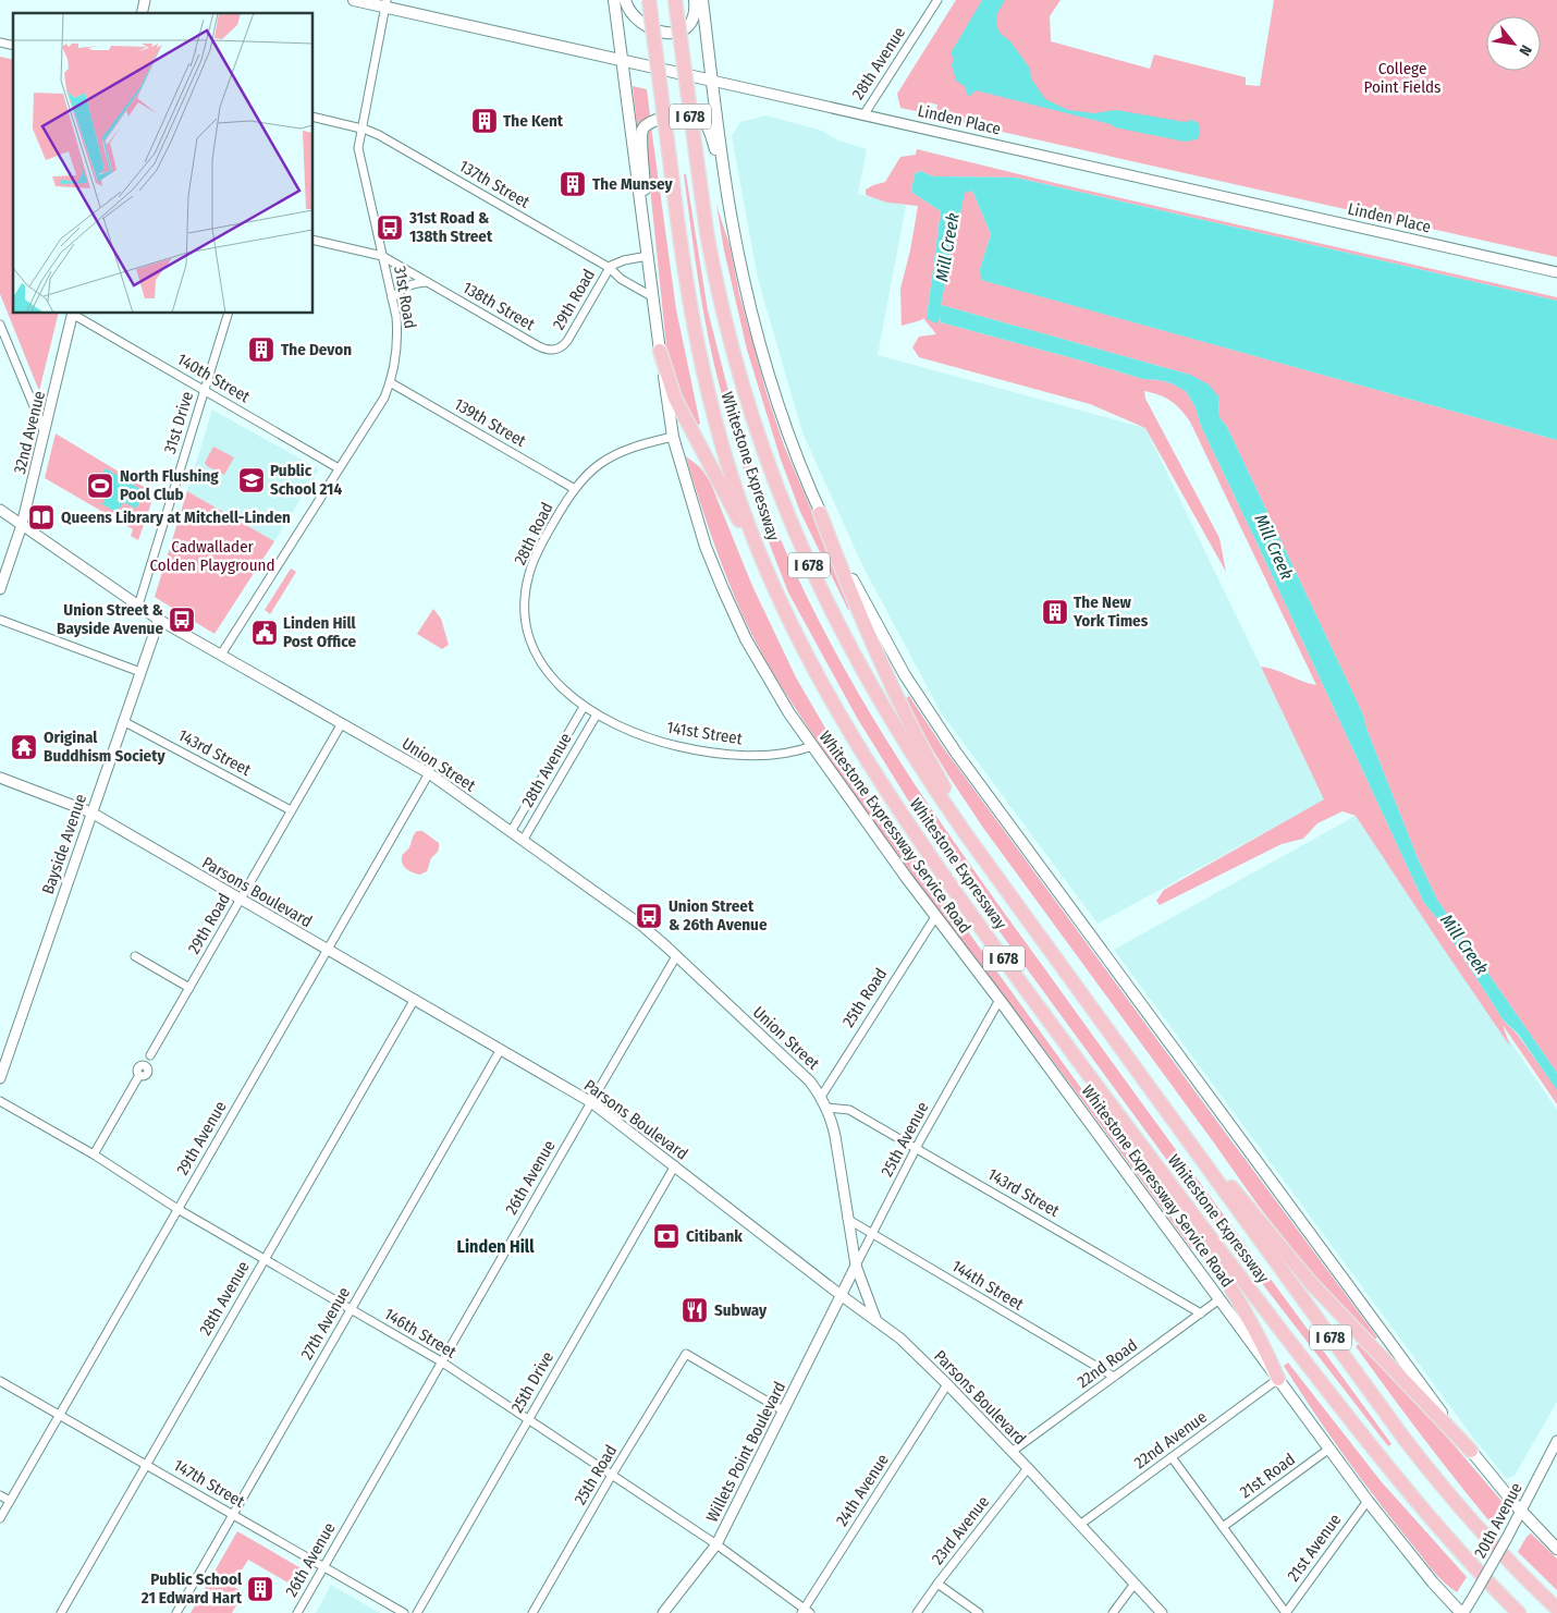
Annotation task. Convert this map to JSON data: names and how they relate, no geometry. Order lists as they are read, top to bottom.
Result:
{
  "streets": {
    "highway": ["I 678", "Whitestone Expressway"],
    "main road": ["Linden Place", "Whitestone Expressway Service Road"],
    "street": [
      "28th Avenue",
      "137th Street",
      "31st Road",
      "29th Road",
      "138th Street",
      "140th Street",
      "31st Drive",
      "139th Street",
      "32nd Avenue",
      "28th Road",
      "141st Street",
      "143rd Street",
      "Union Street",
      "Bayside Avenue",
      "Parsons Boulevard",
      "25th Road",
      "29th Avenue",
      "25th Avenue",
      "26th Avenue",
      "144th Street",
      "27th Avenue",
      "146th Street",
      "22nd Road",
      "25th Drive",
      "22nd Avenue",
      "Willets Point Boulevard",
      "21st Road",
      "147th Street",
      "24th Avenue",
      "20th Avenue",
      "23rd Avenue",
      "21st Avenue"
    ]
  },
  "crossings": [
    ["28th Avenue", "Linden Place"],
    ["28th Avenue", "28th Road"],
    ["28th Avenue", "141st Street"],
    ["28th Avenue", "Union Street"],
    ["28th Avenue", "Parsons Boulevard"],
    ["28th Avenue", "146th Street"],
    ["28th Avenue", "147th Street"],
    ["Linden Place", "31st Road"],
    ["Linden Place", "Whitestone Expressway Service Road"],
    ["137th Street", "31st Road"],
    ["137th Street", "29th Road"],
    ["137th Street", "Whitestone Expressway Service Road"],
    ["31st Road", "138th Street"],
    ["31st Road", "140th Street"],
    ["31st Road", "139th Street"],
    ["31st Road", "Union Street"],
    ["29th Road", "138th Street"],
    ["29th Road", "143rd Street"],
    ["29th Road", "Union Street"],
    ["29th Road", "Whitestone Expressway Service Road"],
    ["29th Road", "Parsons Boulevard"],
    ["140th Street", "31st Drive"],
    ["31st Drive", "Union Street"],
    ["139th Street", "28th Road"],
    ["32nd Avenue", "Union Street"],
    ["28th Road", "141st Street"],
    ["28th Road", "Whitestone Expressway Service Road"],
    ["141st Street", "Whitestone Expressway Service Road"],
    ["143rd Street", "Bayside Avenue"],
    ["143rd Street", "25th Avenue"],
    ["143rd Street", "22nd Road"],
    ["Union Street", "Bayside Avenue"],
    ["Union Street", "25th Road"],
    ["Union Street", "29th Avenue"],
    ["Union Street", "26th Avenue"],
    ["Whitestone Expressway Service Road", "25th Road"],
    ["Whitestone Expressway Service Road", "25th Avenue"],
    ["Whitestone Expressway Service Road", "22nd Road"],
    ["Whitestone Expressway Service Road", "22nd Avenue"],
    ["Whitestone Expressway Service Road", "21st Road"],
    ["Whitestone Expressway Service Road", "20th Avenue"],
    ["Whitestone Expressway Service Road", "21st Avenue"],
    ["Bayside Avenue", "Parsons Boulevard"],
    ["Parsons Boulevard", "29th Avenue"],
    ["Parsons Boulevard", "25th Avenue"],
    ["Parsons Boulevard", "26th Avenue"],
    ["Parsons Boulevard", "27th Avenue"],
    ["Parsons Boulevard", "22nd Road"],
    ["Parsons Boulevard", "25th Drive"],
    ["Parsons Boulevard", "22nd Avenue"],
    ["Parsons Boulevard", "Willets Point Boulevard"],
    ["Parsons Boulevard", "24th Avenue"],
    ["Parsons Boulevard", "23rd Avenue"],
    ["25th Road", "146th Street"],
    ["25th Road", "Willets Point Boulevard"],
    ["29th Avenue", "146th Street"],
    ["29th Avenue", "147th Street"],
    ["25th Avenue", "144th Street"],
    ["25th Avenue", "Willets Point Boulevard"],
    ["26th Avenue", "146th Street"],
    ["26th Avenue", "147th Street"],
    ["144th Street", "22nd Road"],
    ["27th Avenue", "146th Street"],
    ["27th Avenue", "147th Street"],
    ["146th Street", "25th Drive"],
    ["146th Street", "Willets Point Boulevard"],
    ["146th Street", "24th Avenue"]
  ],
  "districts": ["Linden Hill"],
  "water": ["Mill Creek"],
  "parks": ["College Point Fields", "Cadwallader Colden Playground"],
  "places": {
    "building": [
      "The Kent",
      "The Munsey",
      "The Devon",
      "The New York Times",
      "Public School 21 Edward Hart"
    ],
    "bus stop": ["31st Road & 138th Street", "Union Street & Bayside Avenue", "Union Street & 26th Avenue"],
    "school or university": ["Public School 214"],
    "sports": ["North Flushing Pool Club"],
    "library": ["Queens Library at Mitchell-Linden"],
    "public building": ["Linden Hill Post Office"],
    "temple": ["Original Buddhism Society"],
    "bank": ["Citibank"],
    "restaurant": ["Subway"]
  },
  "north": "bottom right"
}
